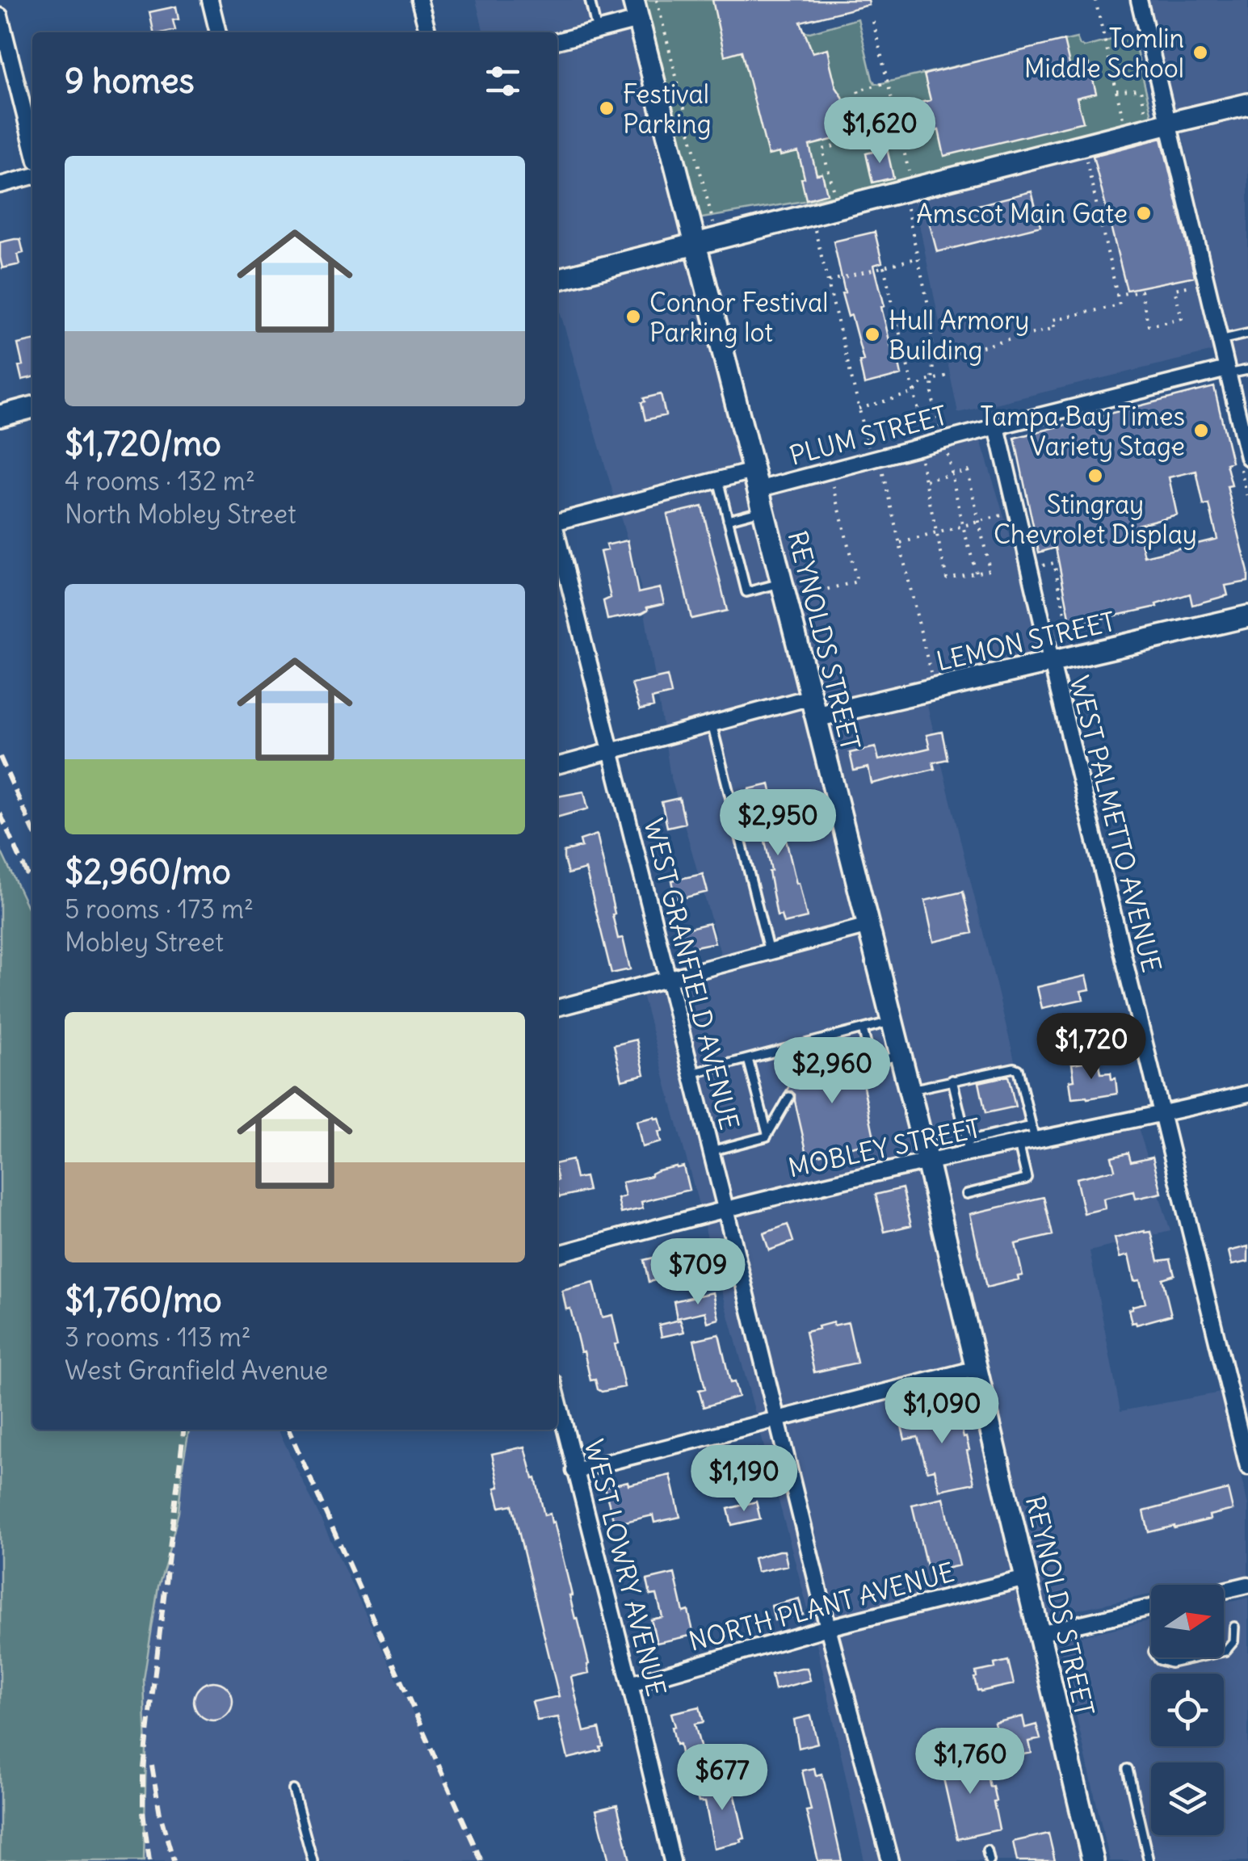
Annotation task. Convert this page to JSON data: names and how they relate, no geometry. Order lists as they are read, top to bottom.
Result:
{
  "streets": {
    "main road": ["REYNOLDS STREET", "LEMON STREET"],
    "street": [
      "PLUM STREET",
      "WEST PALMETTO AVENUE",
      "WEST GRANFIELD AVENUE",
      "MOBLEY STREET",
      "WEST LOWRY AVENUE",
      "NORTH PLANT AVENUE"
    ]
  },
  "crossings": [
    ["PLUM STREET", "REYNOLDS STREET"],
    ["PLUM STREET", "WEST PALMETTO AVENUE"],
    ["REYNOLDS STREET", "LEMON STREET"],
    ["REYNOLDS STREET", "MOBLEY STREET"],
    ["REYNOLDS STREET", "NORTH PLANT AVENUE"],
    ["LEMON STREET", "WEST PALMETTO AVENUE"],
    ["WEST PALMETTO AVENUE", "MOBLEY STREET"],
    ["WEST GRANFIELD AVENUE", "MOBLEY STREET"],
    ["WEST GRANFIELD AVENUE", "NORTH PLANT AVENUE"],
    ["WEST LOWRY AVENUE", "NORTH PLANT AVENUE"]
  ],
  "places": [
    "Tomlin Middle School",
    "Festival Parking",
    "Amscot Main Gate",
    "Connor Festival Parking lot",
    "Hull Armory Building",
    "Tampa Bay Times Variety Stage",
    "Stingray Chevrolet Display"
  ],
  "north": "right",
  "page": {
    "heading": "9 homes",
    "price": [
      "$1,620",
      "$2,950",
      "$1,720",
      "$2,960",
      "$709",
      "$1,090",
      "$1,190",
      "$1,760",
      "$677"
    ],
    "list": [
      {
        "name": "$1,720/mo",
        "note": "4 rooms · 132 m² · North Mobley Street"
      },
      {
        "name": "$2,960/mo",
        "note": "5 rooms · 173 m² · Mobley Street"
      },
      {
        "name": "$1,760/mo",
        "note": "3 rooms · 113 m² · West Granfield Avenue"
      }
    ]
  }
}
